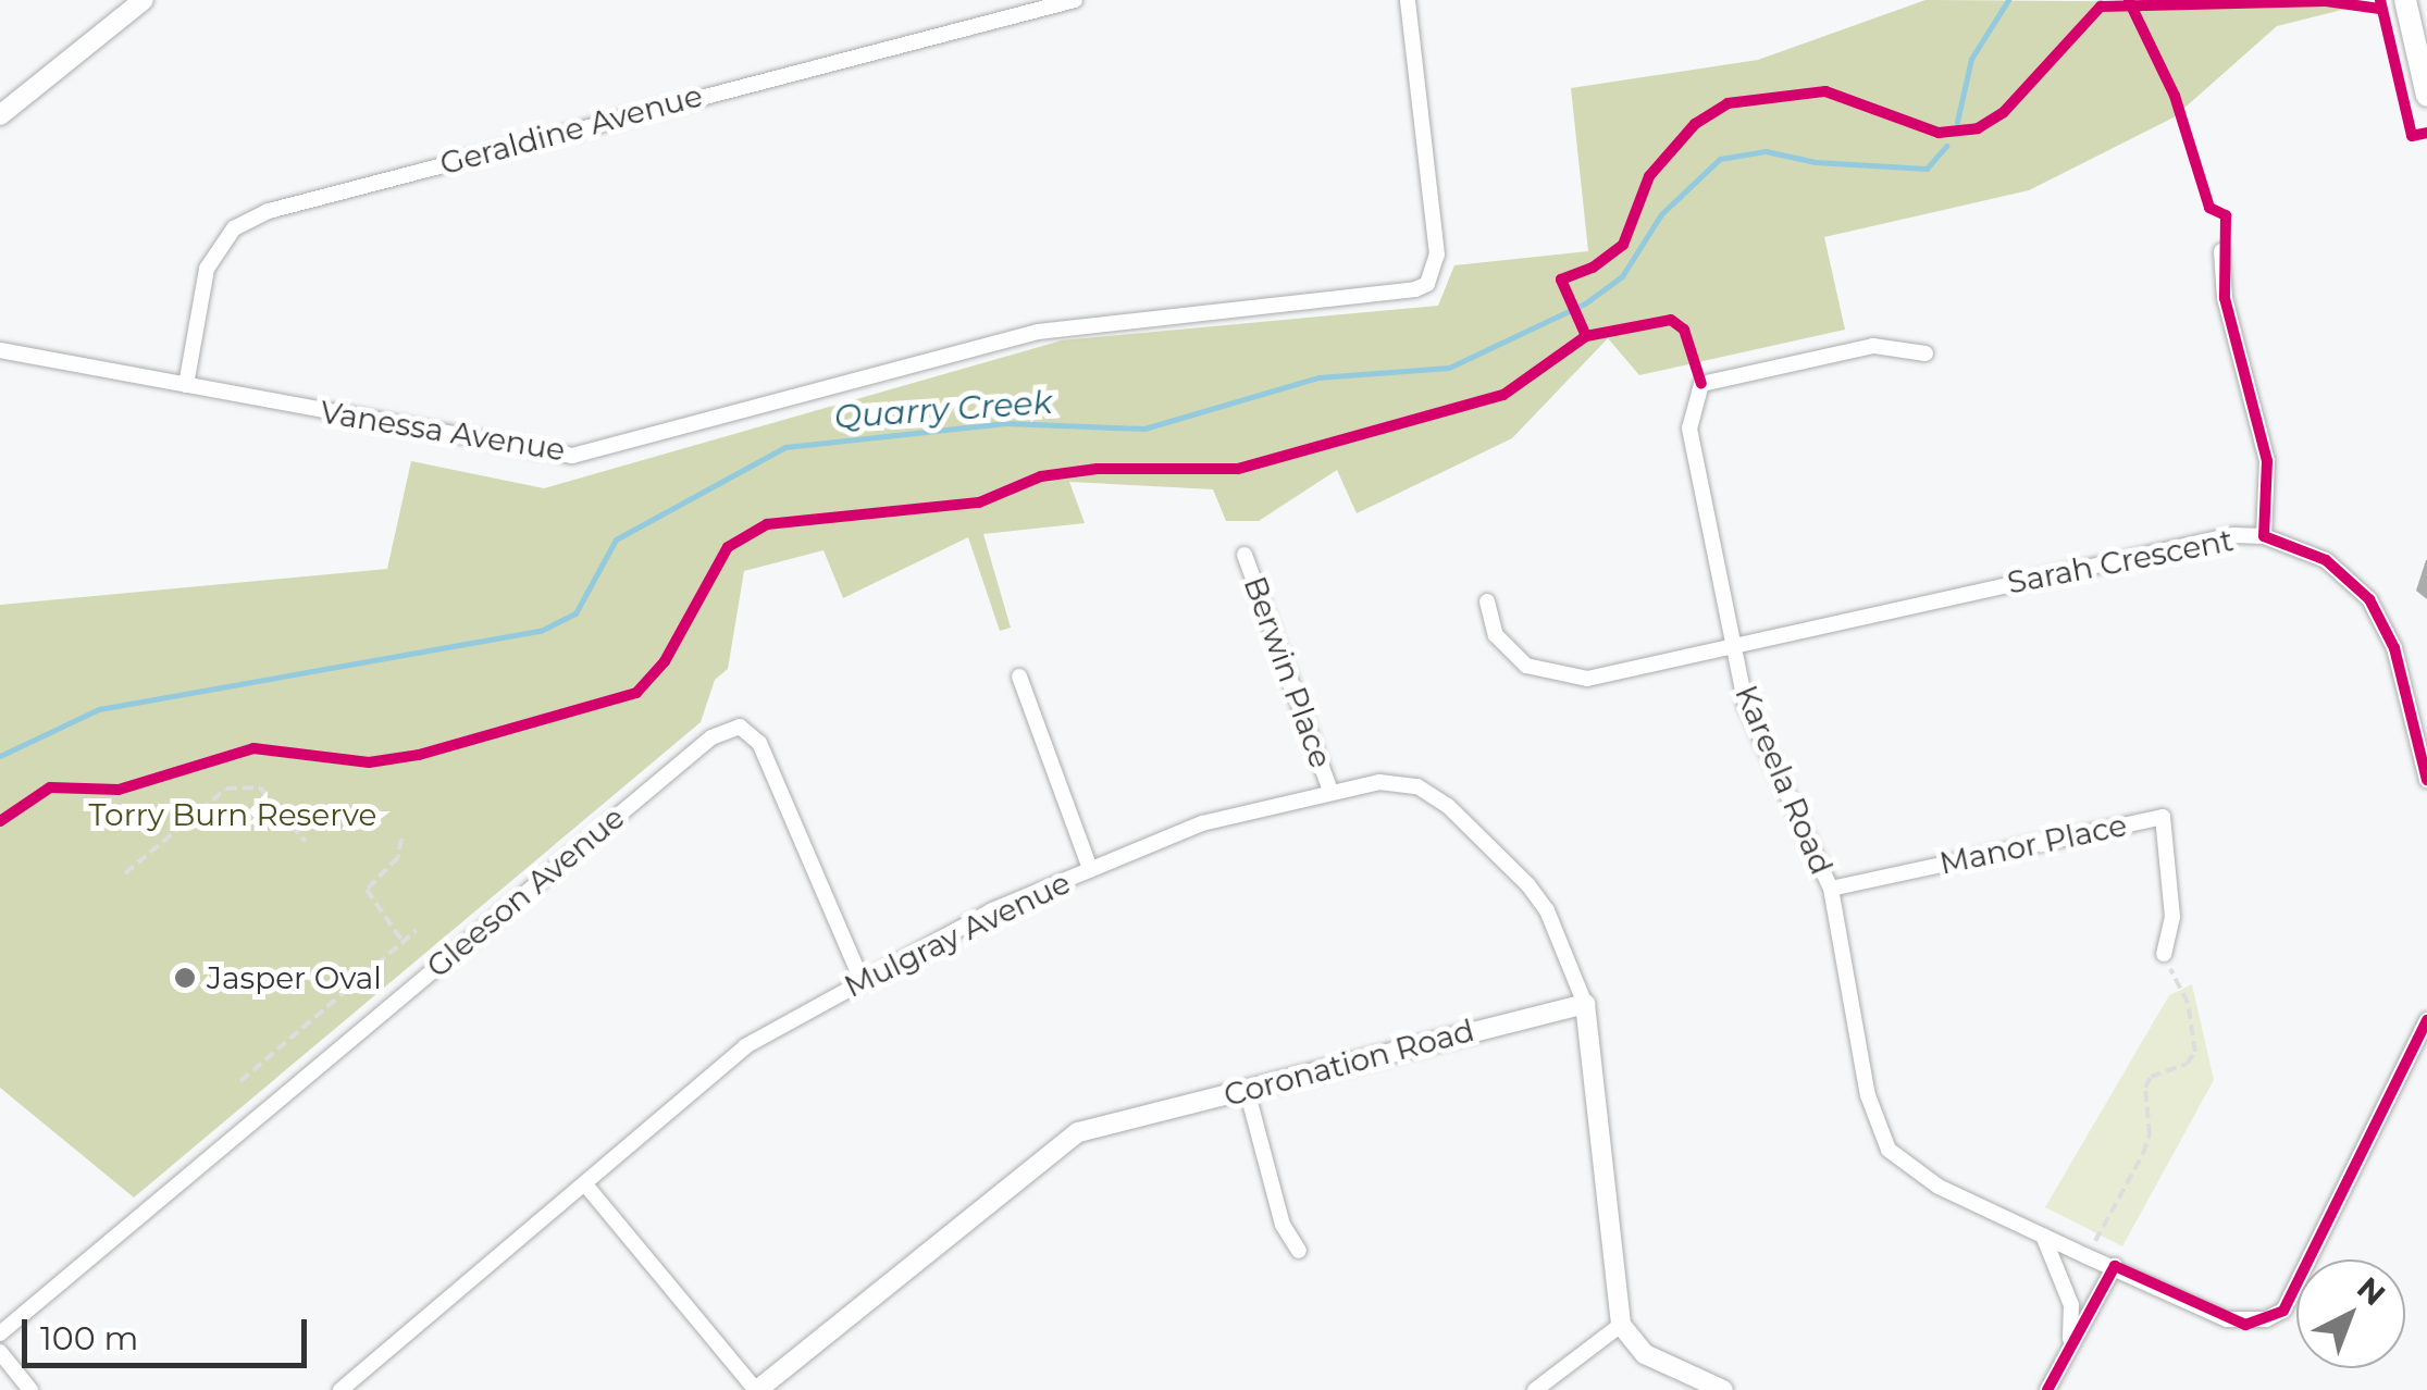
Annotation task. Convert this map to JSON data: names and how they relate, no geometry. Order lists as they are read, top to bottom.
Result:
{
  "streets": {
    "street": [
      "Geraldine Avenue",
      "Vanessa Avenue",
      "Sarah Crescent",
      "Berwin Place",
      "Kareela Road",
      "Manor Place",
      "Gleeson Avenue",
      "Mulgray Avenue",
      "Coronation Road"
    ]
  },
  "crossings": [
    ["Geraldine Avenue", "Vanessa Avenue"],
    ["Sarah Crescent", "Kareela Road"],
    ["Berwin Place", "Mulgray Avenue"],
    ["Kareela Road", "Manor Place"],
    ["Gleeson Avenue", "Mulgray Avenue"],
    ["Mulgray Avenue", "Coronation Road"]
  ],
  "water": ["Quarry Creek"],
  "parks": ["Torry Burn Reserve"],
  "places": ["Jasper Oval"],
  "scale_bar": "100 m",
  "north": "top right"
}
